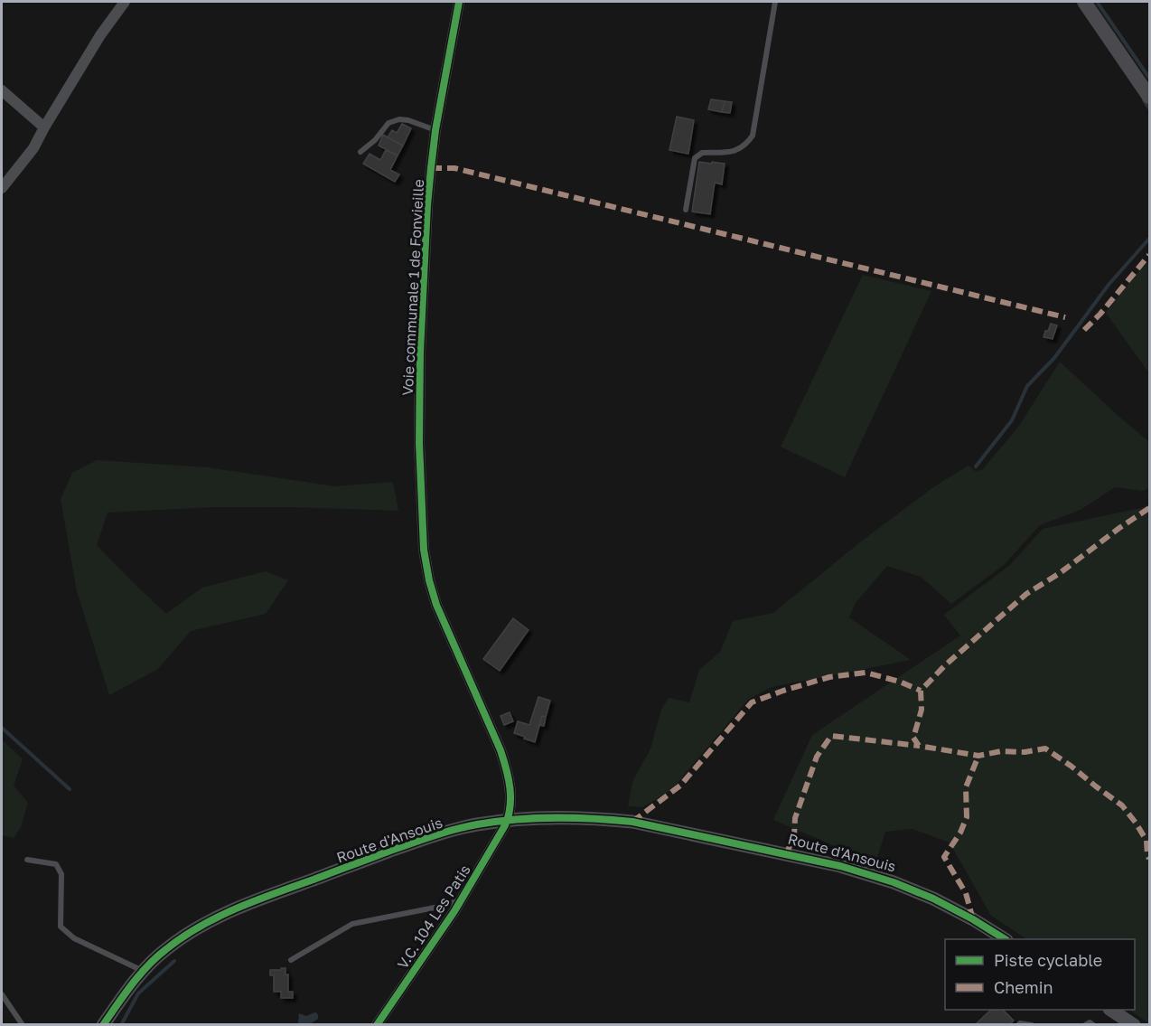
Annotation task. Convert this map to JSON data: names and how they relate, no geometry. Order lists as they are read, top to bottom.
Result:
{
  "streets": {
    "street": ["Voie communale 1 de Fonvieille", "Route d'Ansouis", "V.C. 104 Les Patis"]
  },
  "crossings": [
    ["Voie communale 1 de Fonvieille", "Route d'Ansouis"],
    ["Voie communale 1 de Fonvieille", "V.C. 104 Les Patis"],
    ["Route d'Ansouis", "V.C. 104 Les Patis"]
  ],
  "legend": ["Piste cyclable", "Chemin"]
}
